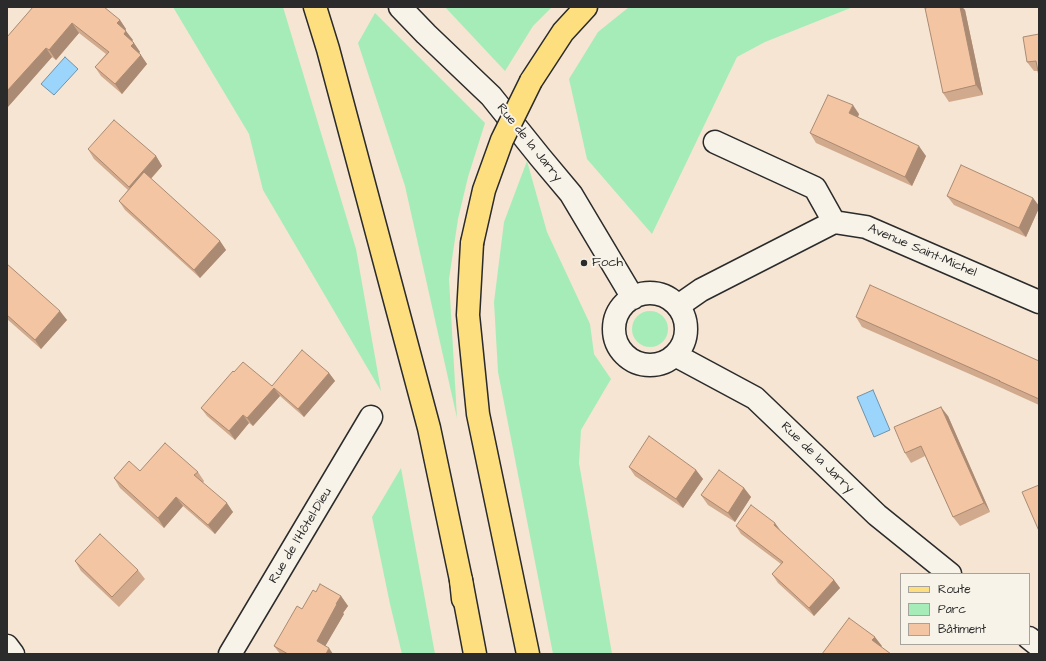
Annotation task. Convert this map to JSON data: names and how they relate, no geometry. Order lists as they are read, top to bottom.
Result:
{
  "streets": {
    "main road": ["Rue de la Jarry", "Avenue Saint-Michel", "Rue de l'Hôtel-Dieu"]
  },
  "places": ["Foch"],
  "legend": ["Route", "Parc", "Bâtiment"]
}
